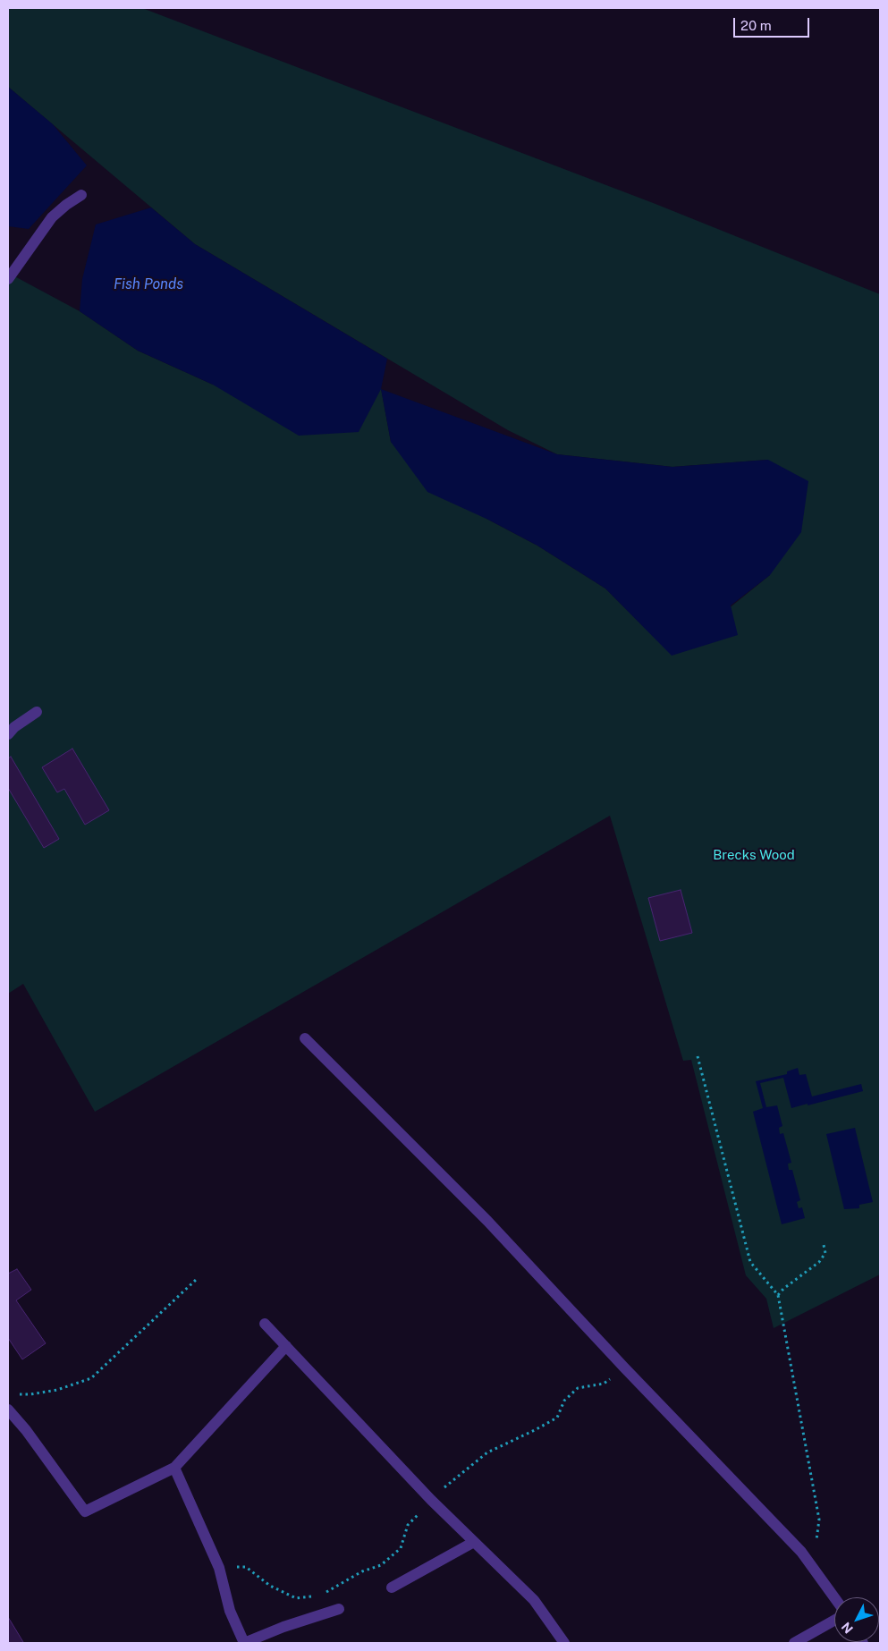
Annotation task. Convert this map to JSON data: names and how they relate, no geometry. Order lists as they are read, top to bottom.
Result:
{
  "water": ["Fish Ponds"],
  "parks": ["Brecks Wood"],
  "scale_bar": "20 m",
  "north": "bottom left"
}
